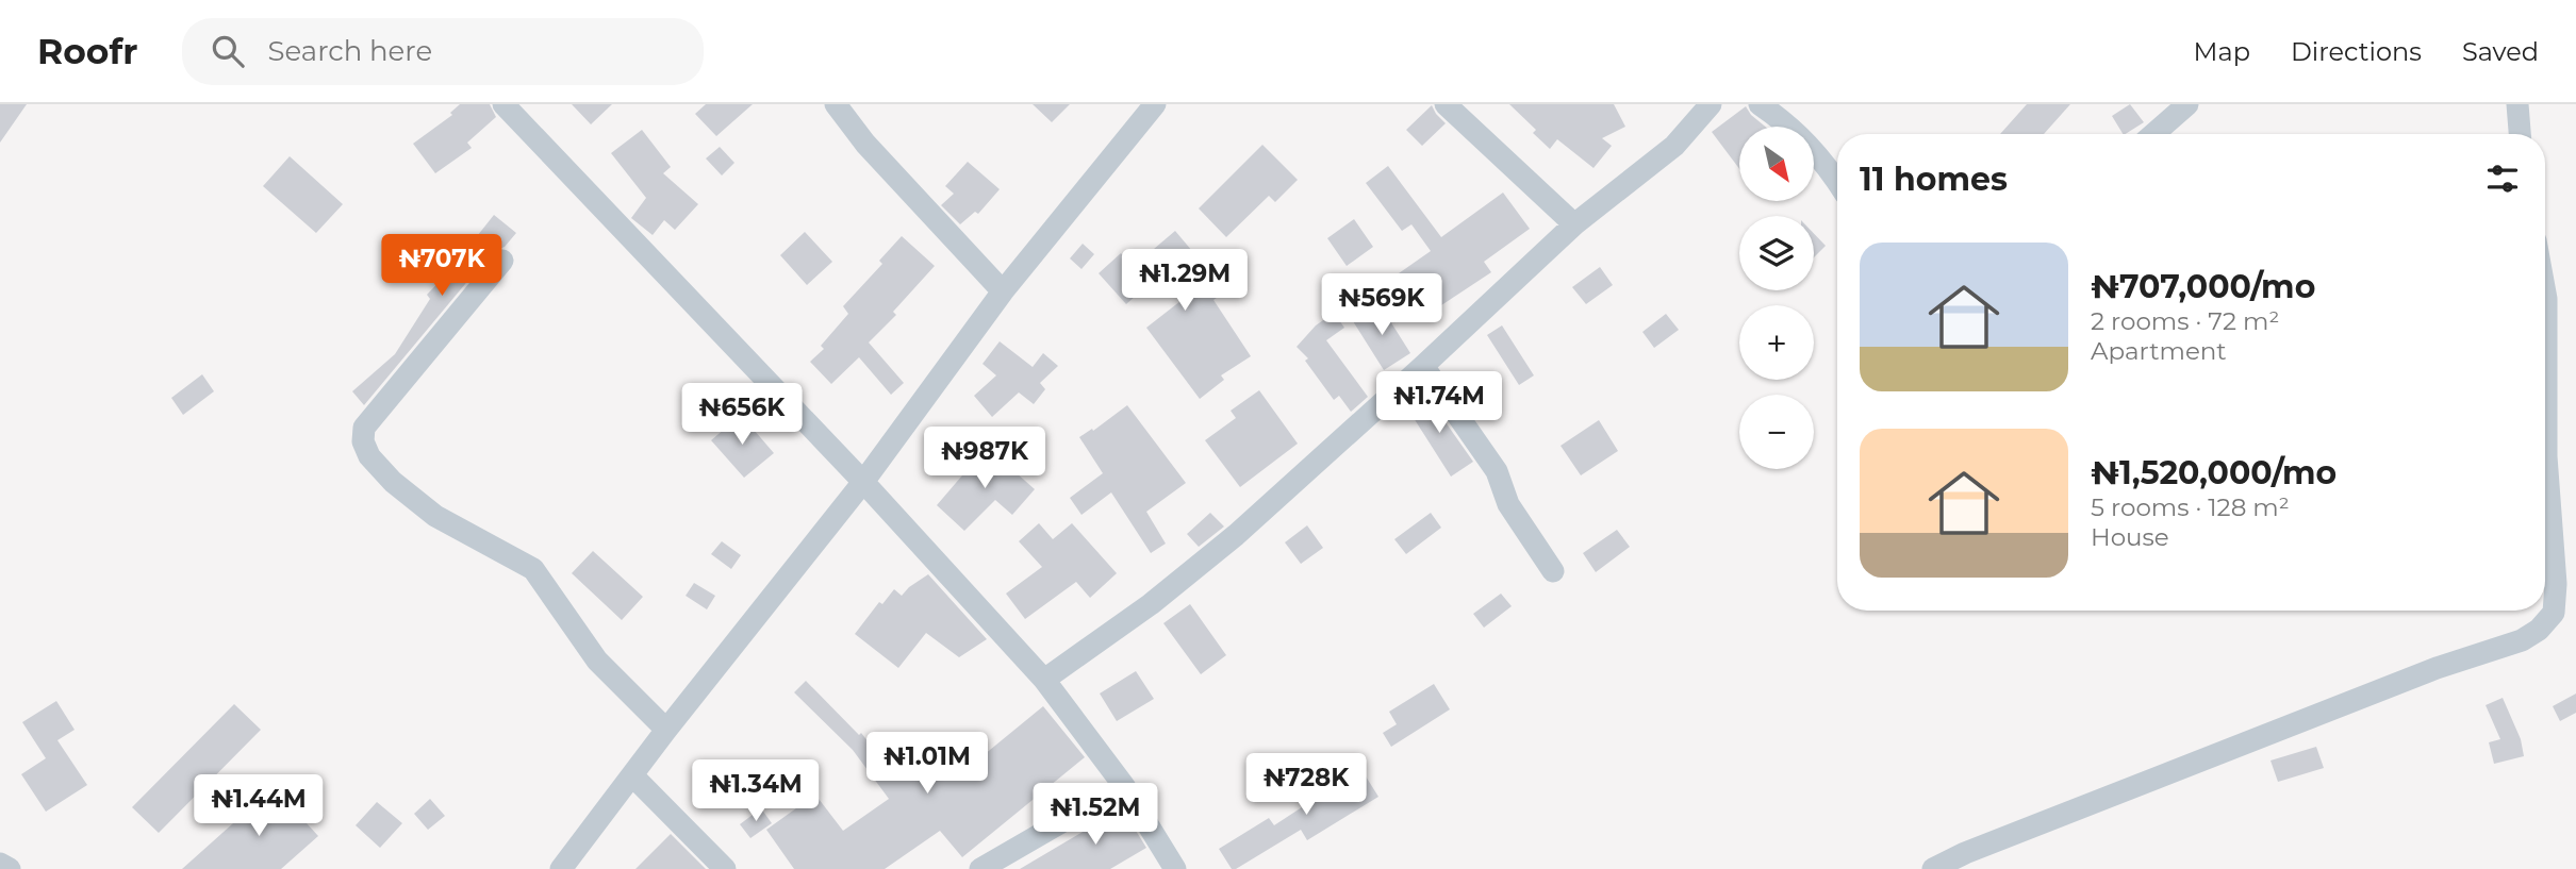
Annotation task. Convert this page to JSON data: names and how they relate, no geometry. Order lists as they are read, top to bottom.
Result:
{
  "north": "bottom right",
  "page": {
    "header": "Roofr",
    "search": "Search here",
    "nav": ["Map", "Directions", "Saved"],
    "map_buttons": ["+", "−"],
    "heading": "11 homes",
    "list": [
      {
        "name": "₦707,000/mo",
        "note": "2 rooms · 72 m² · Apartment"
      },
      {
        "name": "₦1,520,000/mo",
        "note": "5 rooms · 128 m² · House"
      }
    ],
    "price": [
      "₦707K",
      "₦1.29M",
      "₦569K",
      "₦1.74M",
      "₦656K",
      "₦987K",
      "₦1.01M",
      "₦728K",
      "₦1.34M",
      "₦1.44M",
      "₦1.52M"
    ]
  }
}
